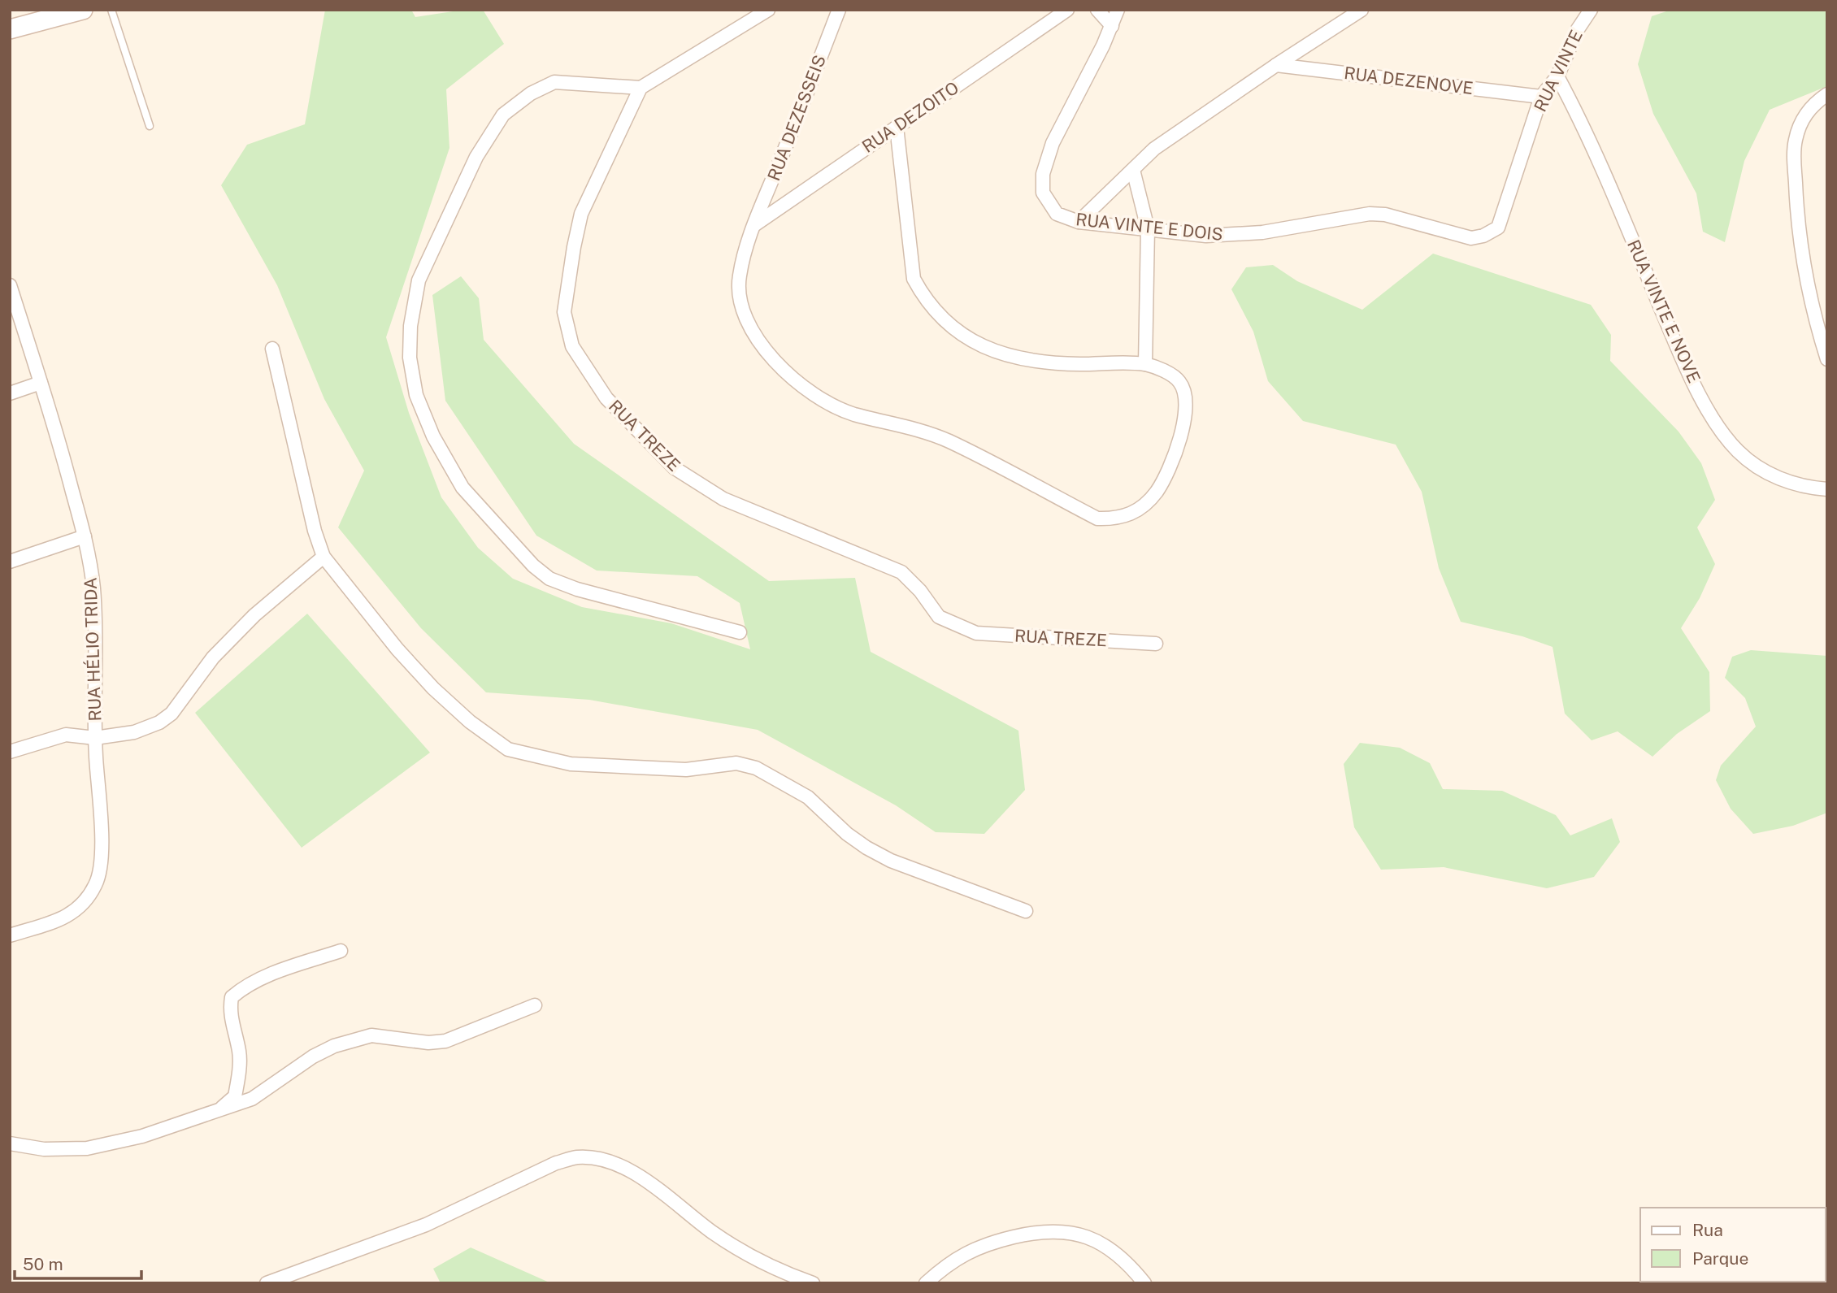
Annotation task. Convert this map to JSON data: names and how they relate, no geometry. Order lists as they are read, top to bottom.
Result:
{
  "streets": {
    "street": [
      "RUA VINTE",
      "RUA DEZENOVE",
      "RUA DEZOITO",
      "RUA DEZESSEIS",
      "RUA VINTE E DOIS",
      "RUA VINTE E NOVE",
      "RUA TREZE",
      "RUA HÉLIO TRIDA"
    ]
  },
  "crossings": [
    ["RUA VINTE", "RUA DEZENOVE"],
    ["RUA VINTE", "RUA VINTE E DOIS"],
    ["RUA VINTE", "RUA VINTE E NOVE"],
    ["RUA DEZOITO", "RUA DEZESSEIS"]
  ],
  "legend": ["Rua", "Parque"],
  "scale_bar": "50 m"
}
